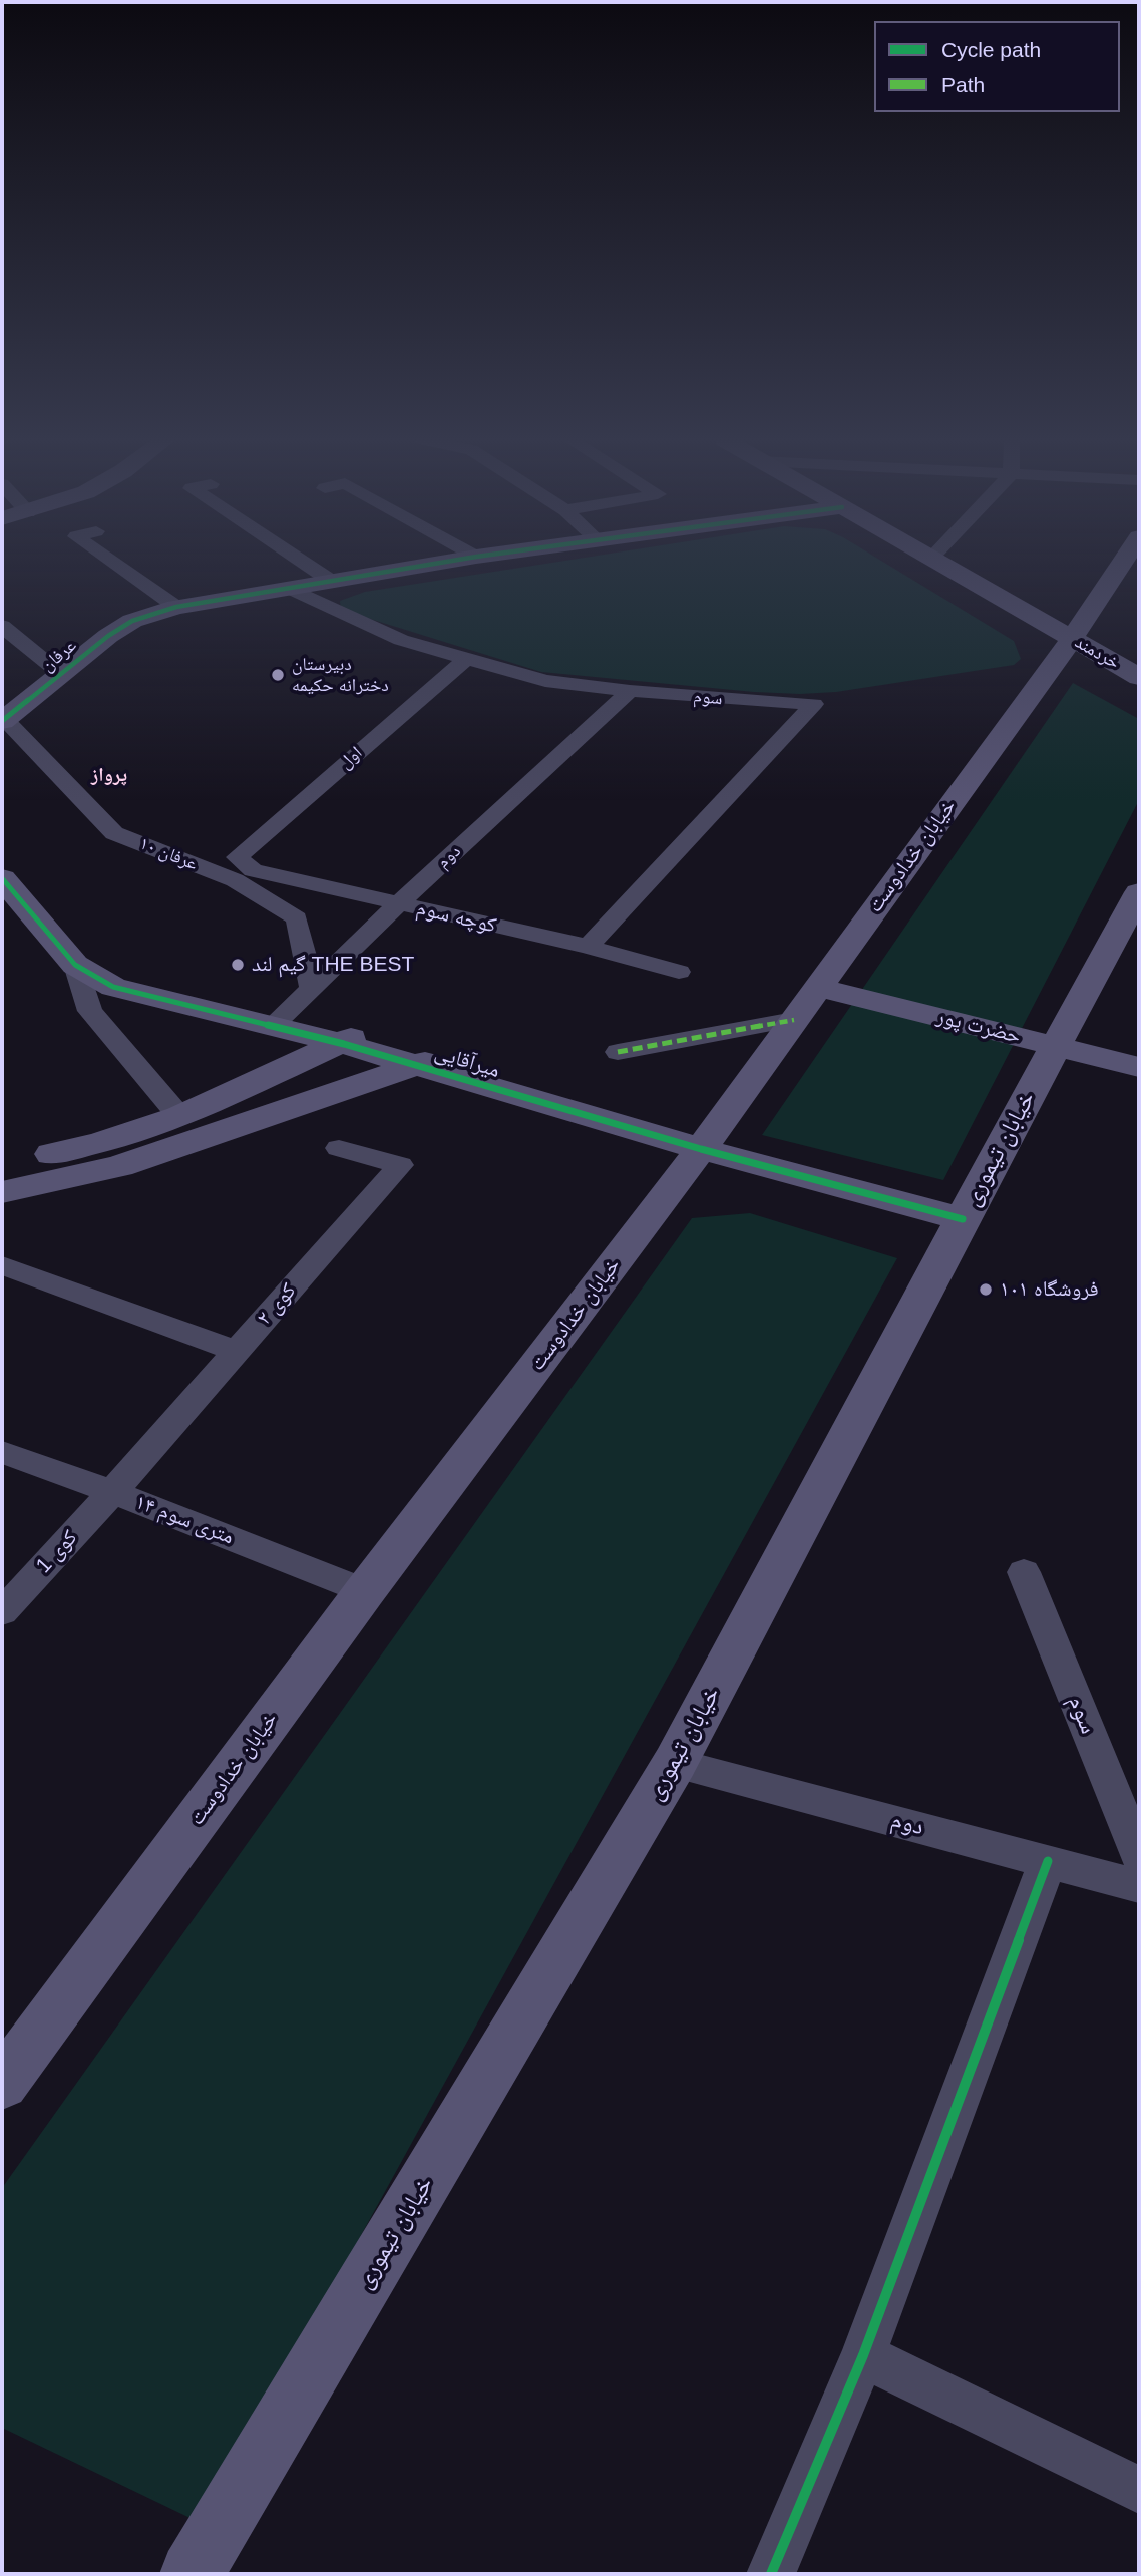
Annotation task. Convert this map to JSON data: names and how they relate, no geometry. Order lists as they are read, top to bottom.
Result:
{
  "streets": {
    "street": [
      "خردمند",
      "عرفان",
      "سوم",
      "اول",
      "عرفان ۱۰",
      "خیابان خدادوست",
      "دوم",
      "کوچه سوم",
      "حضرت پور",
      "میرآقایی",
      "خیابان تیموری",
      "کوی ۲",
      "۱۴ متری سوم",
      "کوی 1"
    ]
  },
  "crossings": [
    ["خردمند", "خیابان خدادوست"],
    ["عرفان", "سوم"],
    ["عرفان", "عرفان ۱۰"],
    ["سوم", "اول"],
    ["سوم", "دوم"],
    ["سوم", "کوچه سوم"],
    ["اول", "کوچه سوم"],
    ["عرفان ۱۰", "دوم"],
    ["عرفان ۱۰", "میرآقایی"],
    ["خیابان خدادوست", "حضرت پور"],
    ["خیابان خدادوست", "میرآقایی"],
    ["خیابان خدادوست", "۱۴ متری سوم"],
    ["دوم", "کوچه سوم"],
    ["دوم", "میرآقایی"],
    ["دوم", "خیابان تیموری"],
    ["حضرت پور", "خیابان تیموری"],
    ["میرآقایی", "خیابان تیموری"],
    ["کوی ۲", "۱۴ متری سوم"],
    ["کوی ۲", "کوی 1"],
    ["۱۴ متری سوم", "کوی 1"]
  ],
  "districts": ["پرواز"],
  "places": ["دبیرستان دخترانه حکیمه", "گیم لند THE BEST", "فروشگاه ۱۰۱"],
  "legend": ["Cycle path", "Path"]
}
